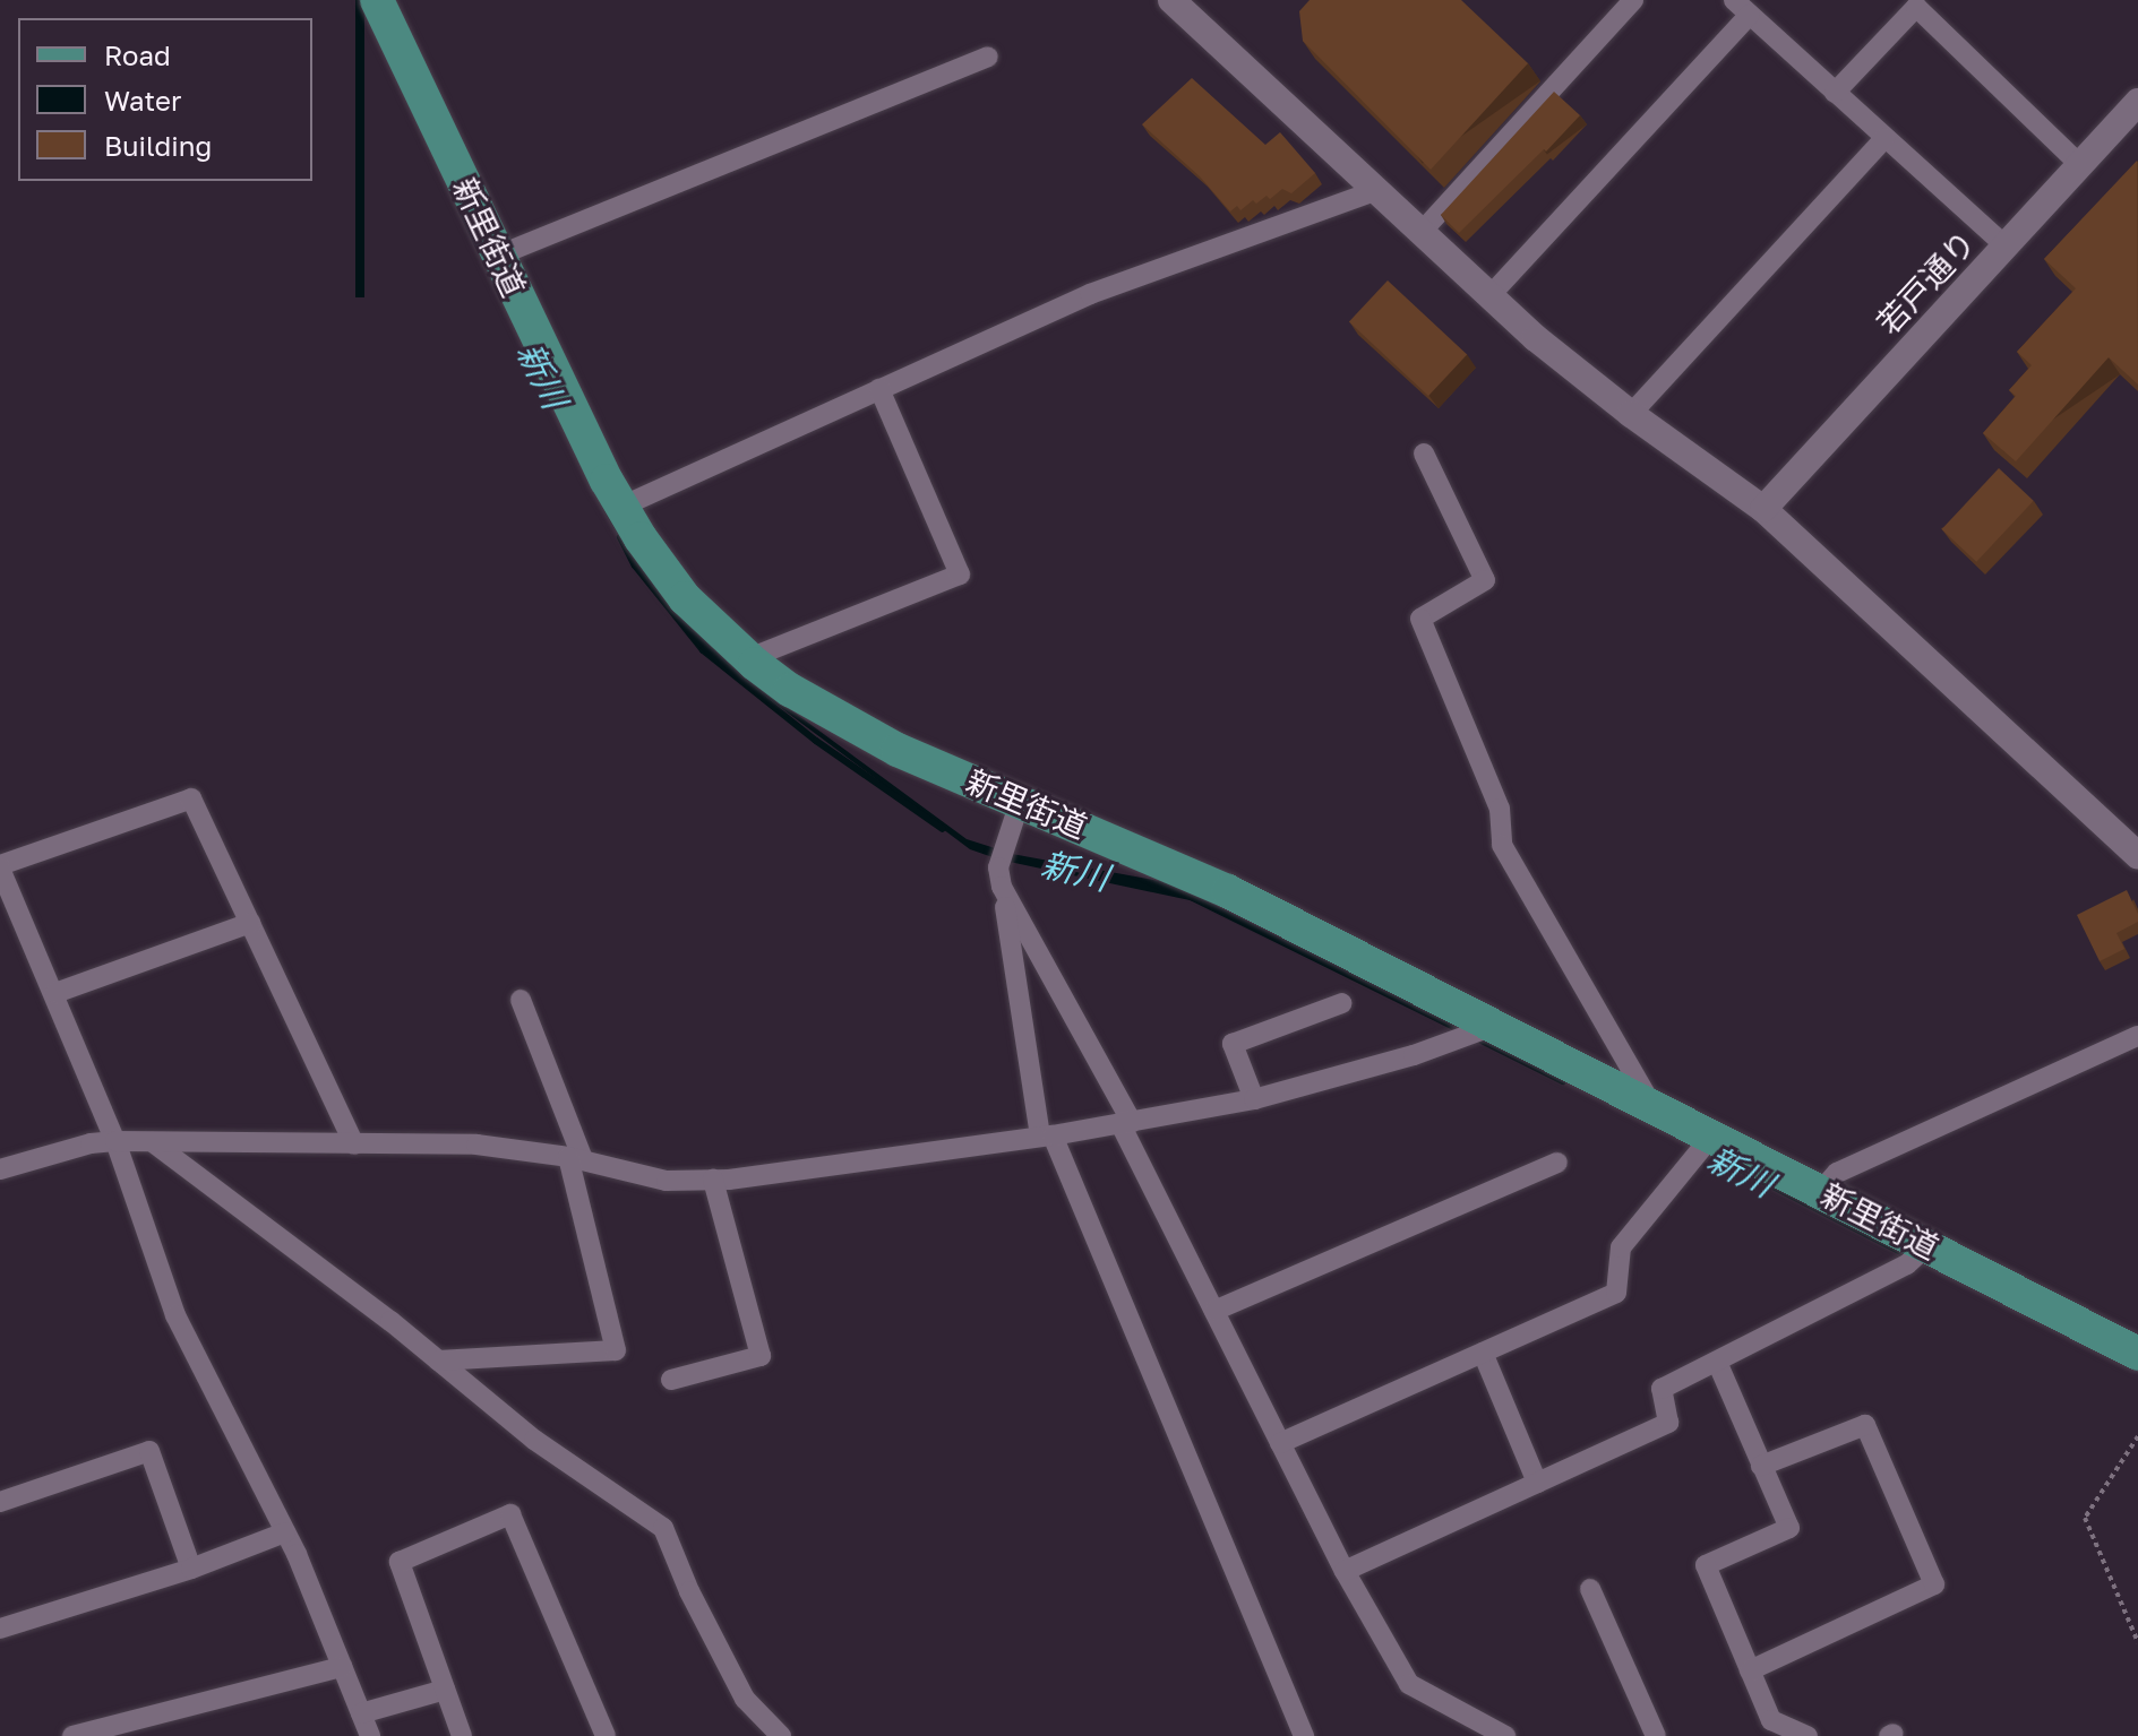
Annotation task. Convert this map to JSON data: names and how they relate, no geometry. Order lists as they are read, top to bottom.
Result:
{
  "streets": {
    "main road": ["新里街道"],
    "street": ["若戸通り"]
  },
  "water": ["新川"],
  "legend": ["Road", "Water", "Building"]
}
